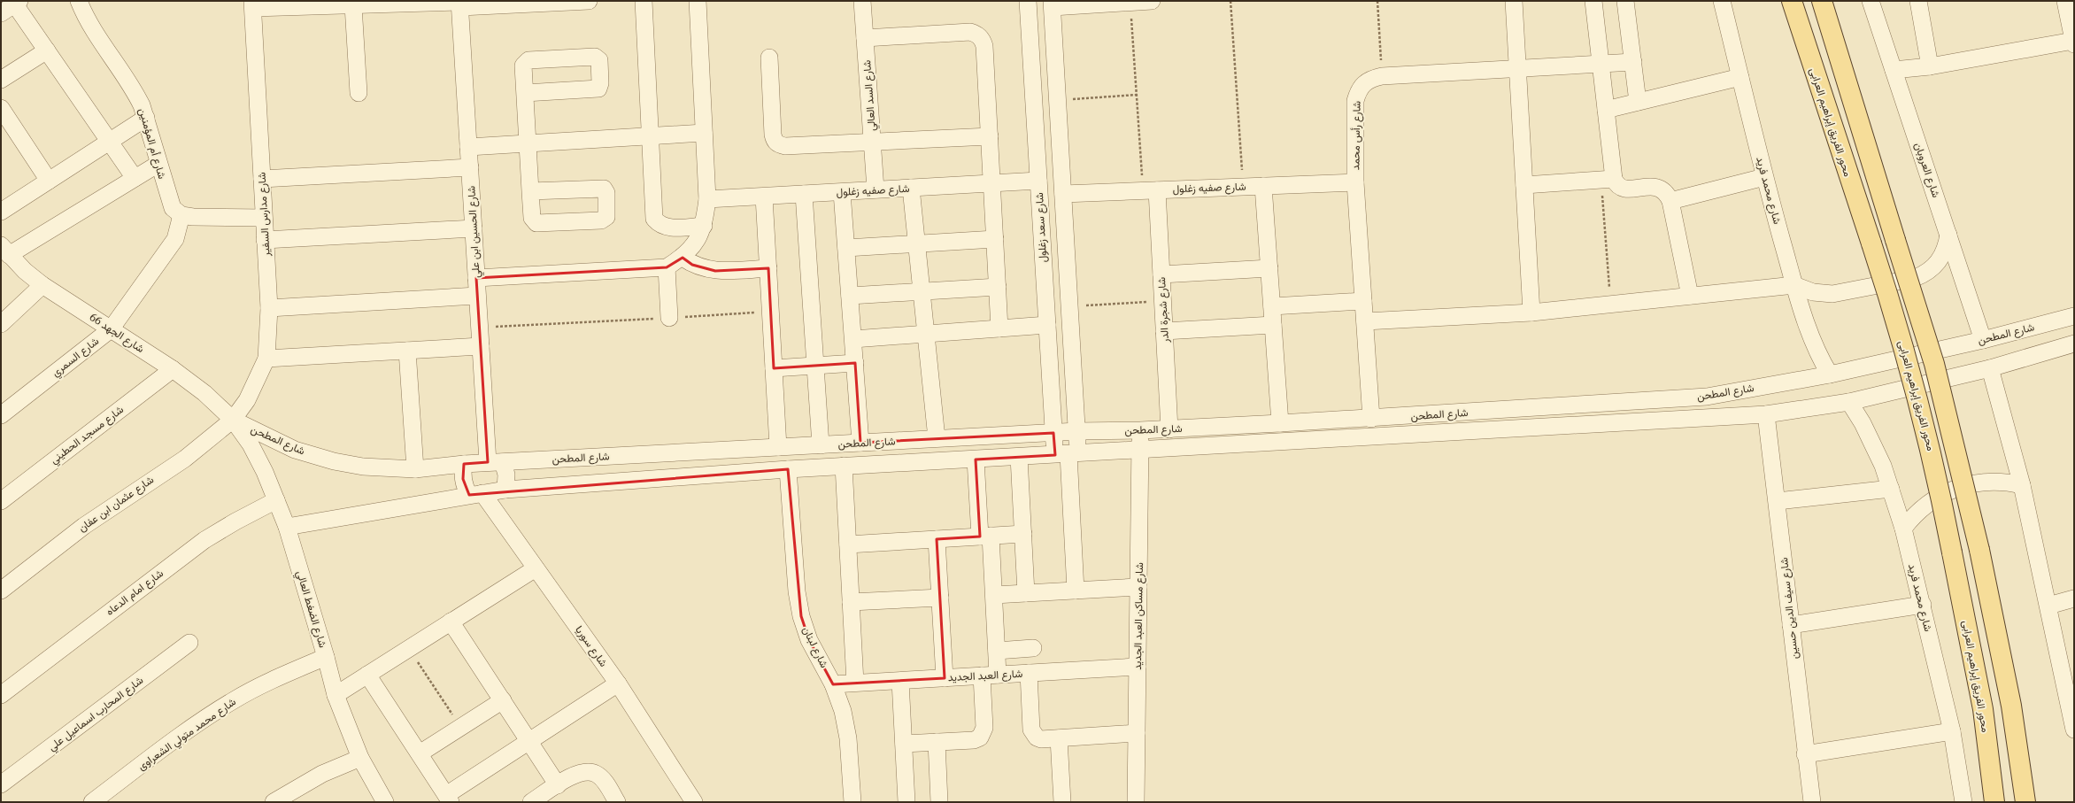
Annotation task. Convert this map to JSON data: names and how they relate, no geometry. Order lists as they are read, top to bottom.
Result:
{
  "streets": {
    "main road": ["محور الفريق إبراهيم العرابى"],
    "street": [
      "شارع السد العالي",
      "شارع رأس محمد",
      "شارع أم المؤمنين",
      "شارع العروبان",
      "شارع صفيه زغلول",
      "شارع محمد فريد",
      "شارع مدارس السفير",
      "شارع سعد زغلول",
      "شارع الحسين ابن علي",
      "شارع شجرة الدر",
      "شارع الجهد 66",
      "شارع المطحن",
      "شارع السمري",
      "شارع مسجد الحطيني",
      "شارع عثمان ابن عفان",
      "شارع امام الدعاه",
      "شارع سيف الدين حسين",
      "شارع الضغط العالي",
      "شارع مساكن العبد الجديد",
      "شارع سوريا",
      "شارع لبنان",
      "شارع العبد الجديد",
      "شارع المحارب اسماعيل علي",
      "شارع محمد متولي الشعراوى"
    ]
  },
  "crossings": [
    ["شارع السد العالي", "شارع صفيه زغلول"],
    ["شارع رأس محمد", "شارع صفيه زغلول"],
    ["شارع رأس محمد", "شارع المطحن"],
    ["شارع أم المؤمنين", "شارع السمري"],
    ["شارع العروبان", "شارع المطحن"],
    ["شارع صفيه زغلول", "شارع سعد زغلول"],
    ["شارع صفيه زغلول", "شارع شجرة الدر"],
    ["شارع محمد فريد", "شارع المطحن"],
    ["شارع مدارس السفير", "شارع الجهد 66"],
    ["شارع مدارس السفير", "شارع المطحن"],
    ["شارع مدارس السفير", "شارع عثمان ابن عفان"],
    ["شارع مدارس السفير", "شارع الضغط العالي"],
    ["شارع سعد زغلول", "شارع المطحن"],
    ["شارع الحسين ابن علي", "شارع المطحن"],
    ["شارع شجرة الدر", "شارع المطحن"],
    ["شارع الجهد 66", "شارع المطحن"],
    ["شارع الجهد 66", "شارع السمري"],
    ["شارع الجهد 66", "شارع مسجد الحطيني"],
    ["شارع الجهد 66", "شارع عثمان ابن عفان"],
    ["شارع الجهد 66", "شارع الضغط العالي"],
    ["شارع المطحن", "شارع عثمان ابن عفان"],
    ["شارع المطحن", "شارع سيف الدين حسين"],
    ["شارع المطحن", "شارع الضغط العالي"],
    ["شارع المطحن", "شارع مساكن العبد الجديد"],
    ["شارع المطحن", "شارع سوريا"],
    ["شارع المطحن", "شارع لبنان"],
    ["شارع عثمان ابن عفان", "شارع الضغط العالي"],
    ["شارع امام الدعاه", "شارع الضغط العالي"],
    ["شارع الضغط العالي", "شارع محمد متولي الشعراوى"],
    ["شارع مساكن العبد الجديد", "شارع العبد الجديد"],
    ["شارع لبنان", "شارع العبد الجديد"]
  ]
}
